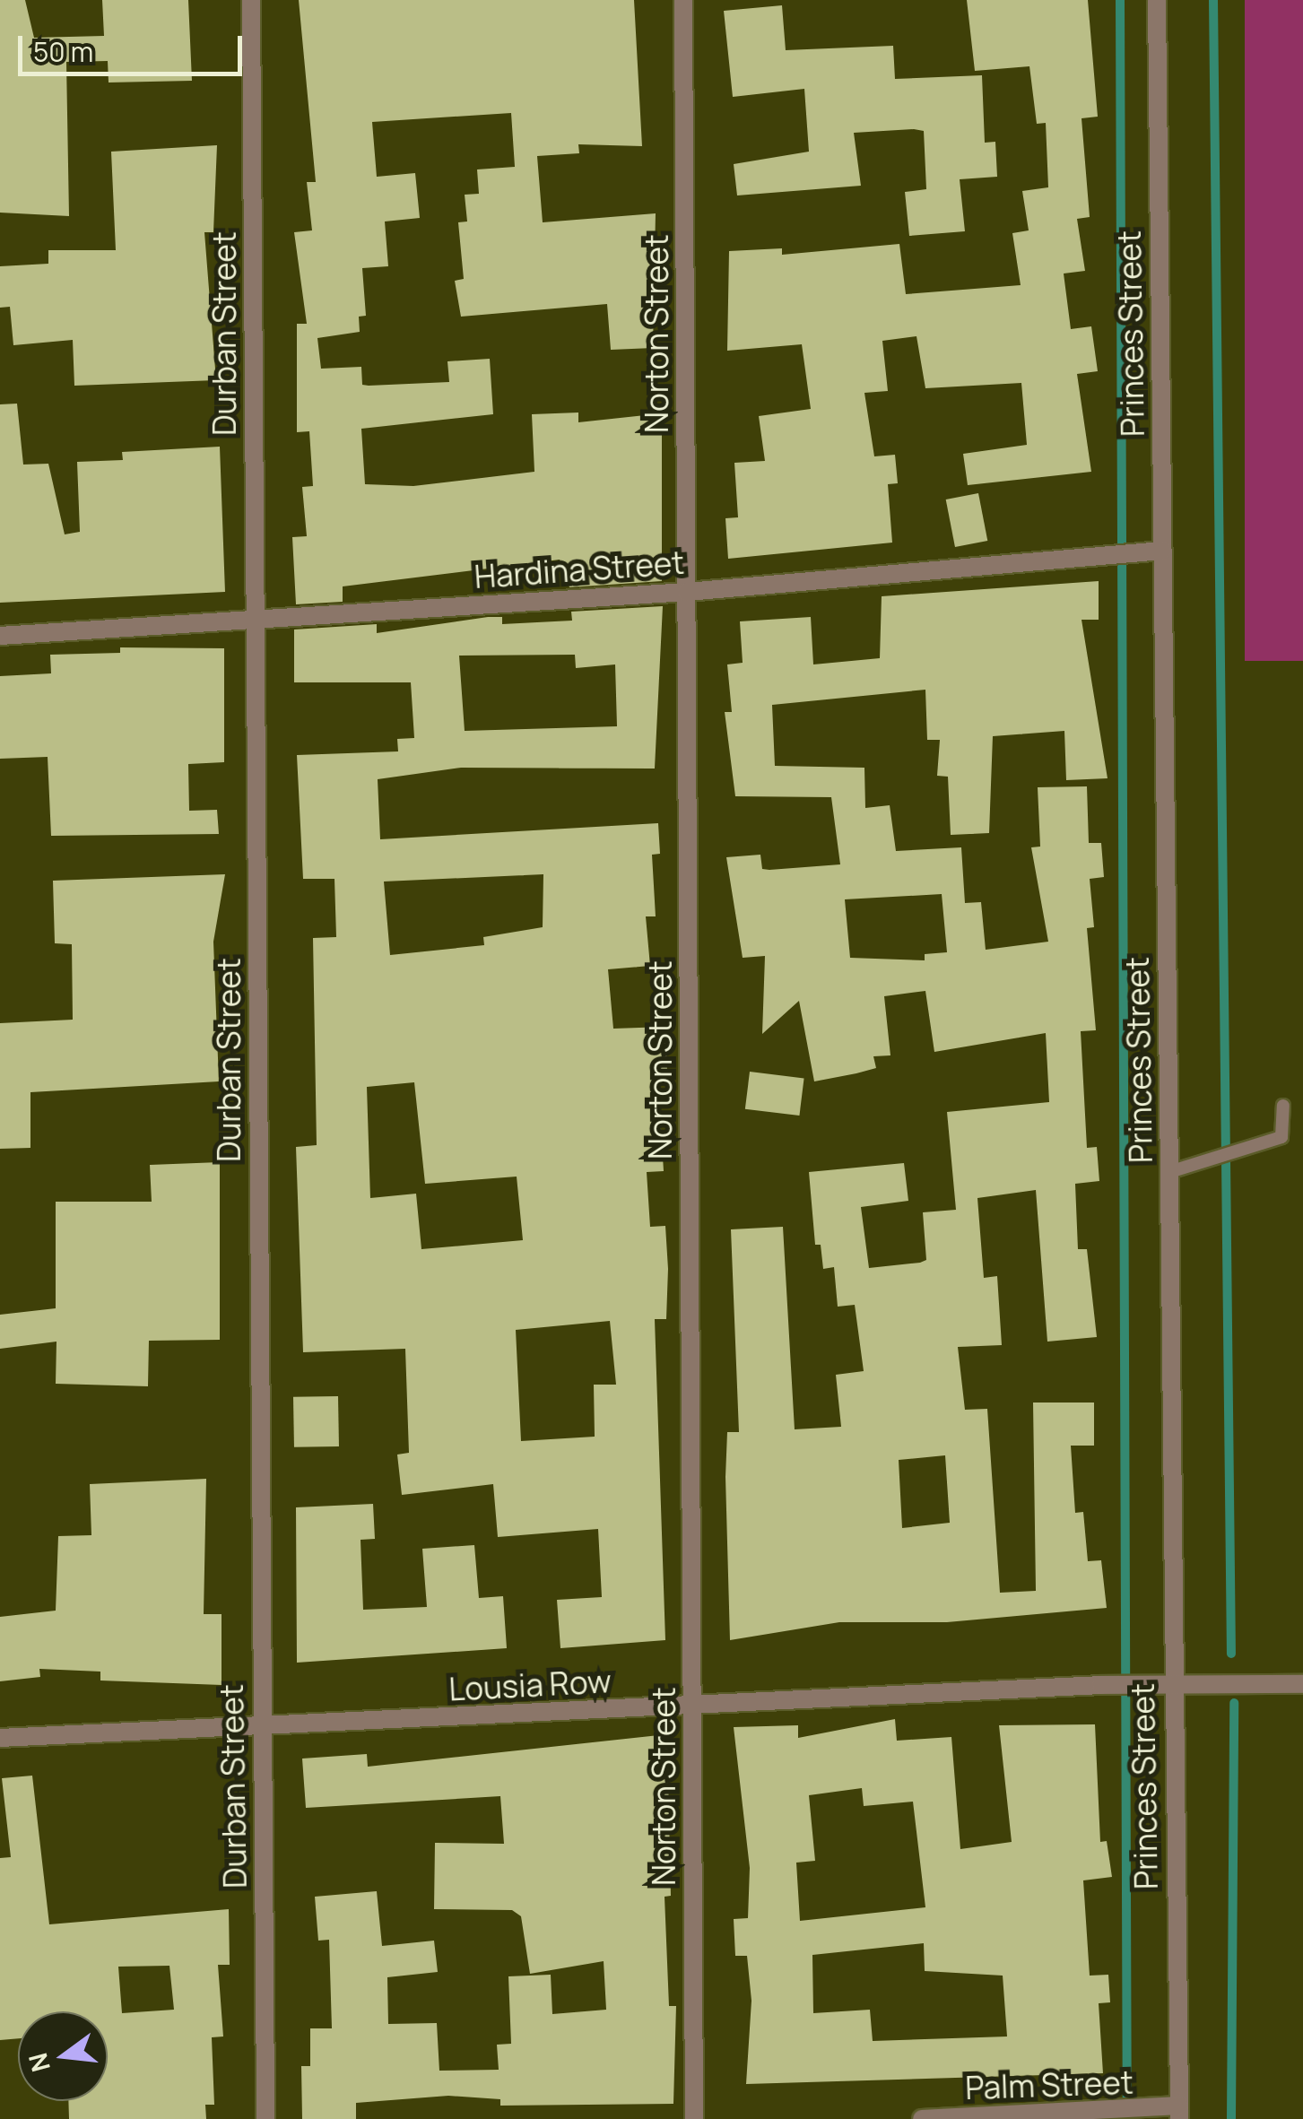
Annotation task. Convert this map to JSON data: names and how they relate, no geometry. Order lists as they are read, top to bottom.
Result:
{
  "streets": {
    "street": [
      "Durban Street",
      "Norton Street",
      "Princes Street",
      "Hardina Street",
      "Lousia Row",
      "Palm Street"
    ]
  },
  "crossings": [
    ["Durban Street", "Hardina Street"],
    ["Durban Street", "Lousia Row"],
    ["Norton Street", "Hardina Street"],
    ["Norton Street", "Lousia Row"],
    ["Princes Street", "Hardina Street"],
    ["Princes Street", "Lousia Row"],
    ["Princes Street", "Palm Street"]
  ],
  "scale_bar": "50 m",
  "north": "left"
}
